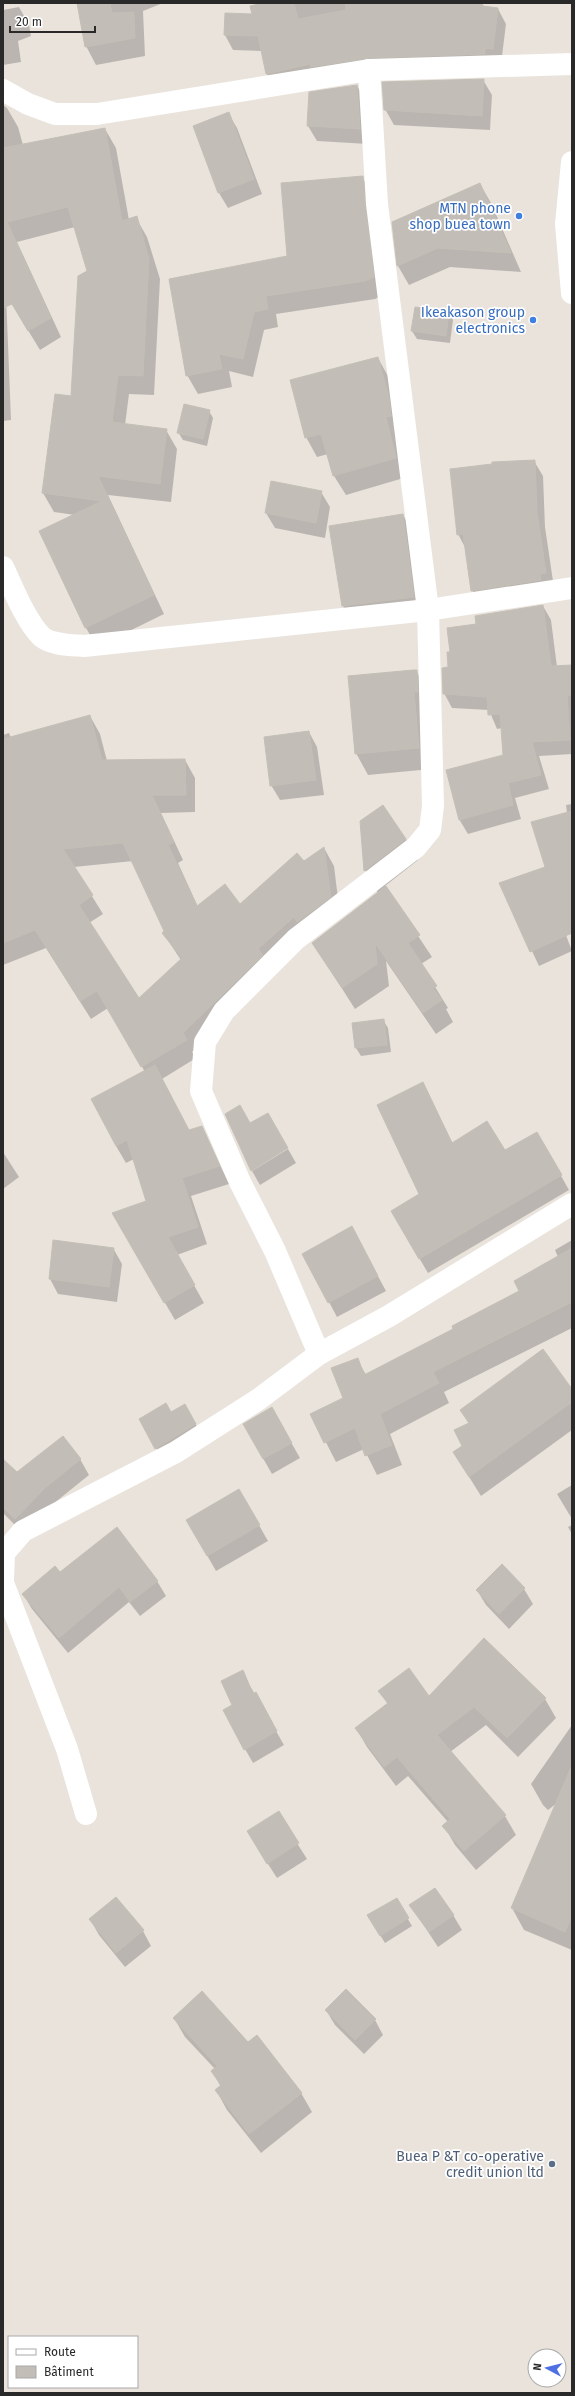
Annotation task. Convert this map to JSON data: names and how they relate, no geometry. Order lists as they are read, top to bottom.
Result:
{
  "places": ["MTN phone shop buea town", "Ikeakason group electronics", "Buea P &T co-operative credit union ltd"],
  "legend": ["Route", "Bâtiment"],
  "scale_bar": "20 m",
  "north": "left"
}
